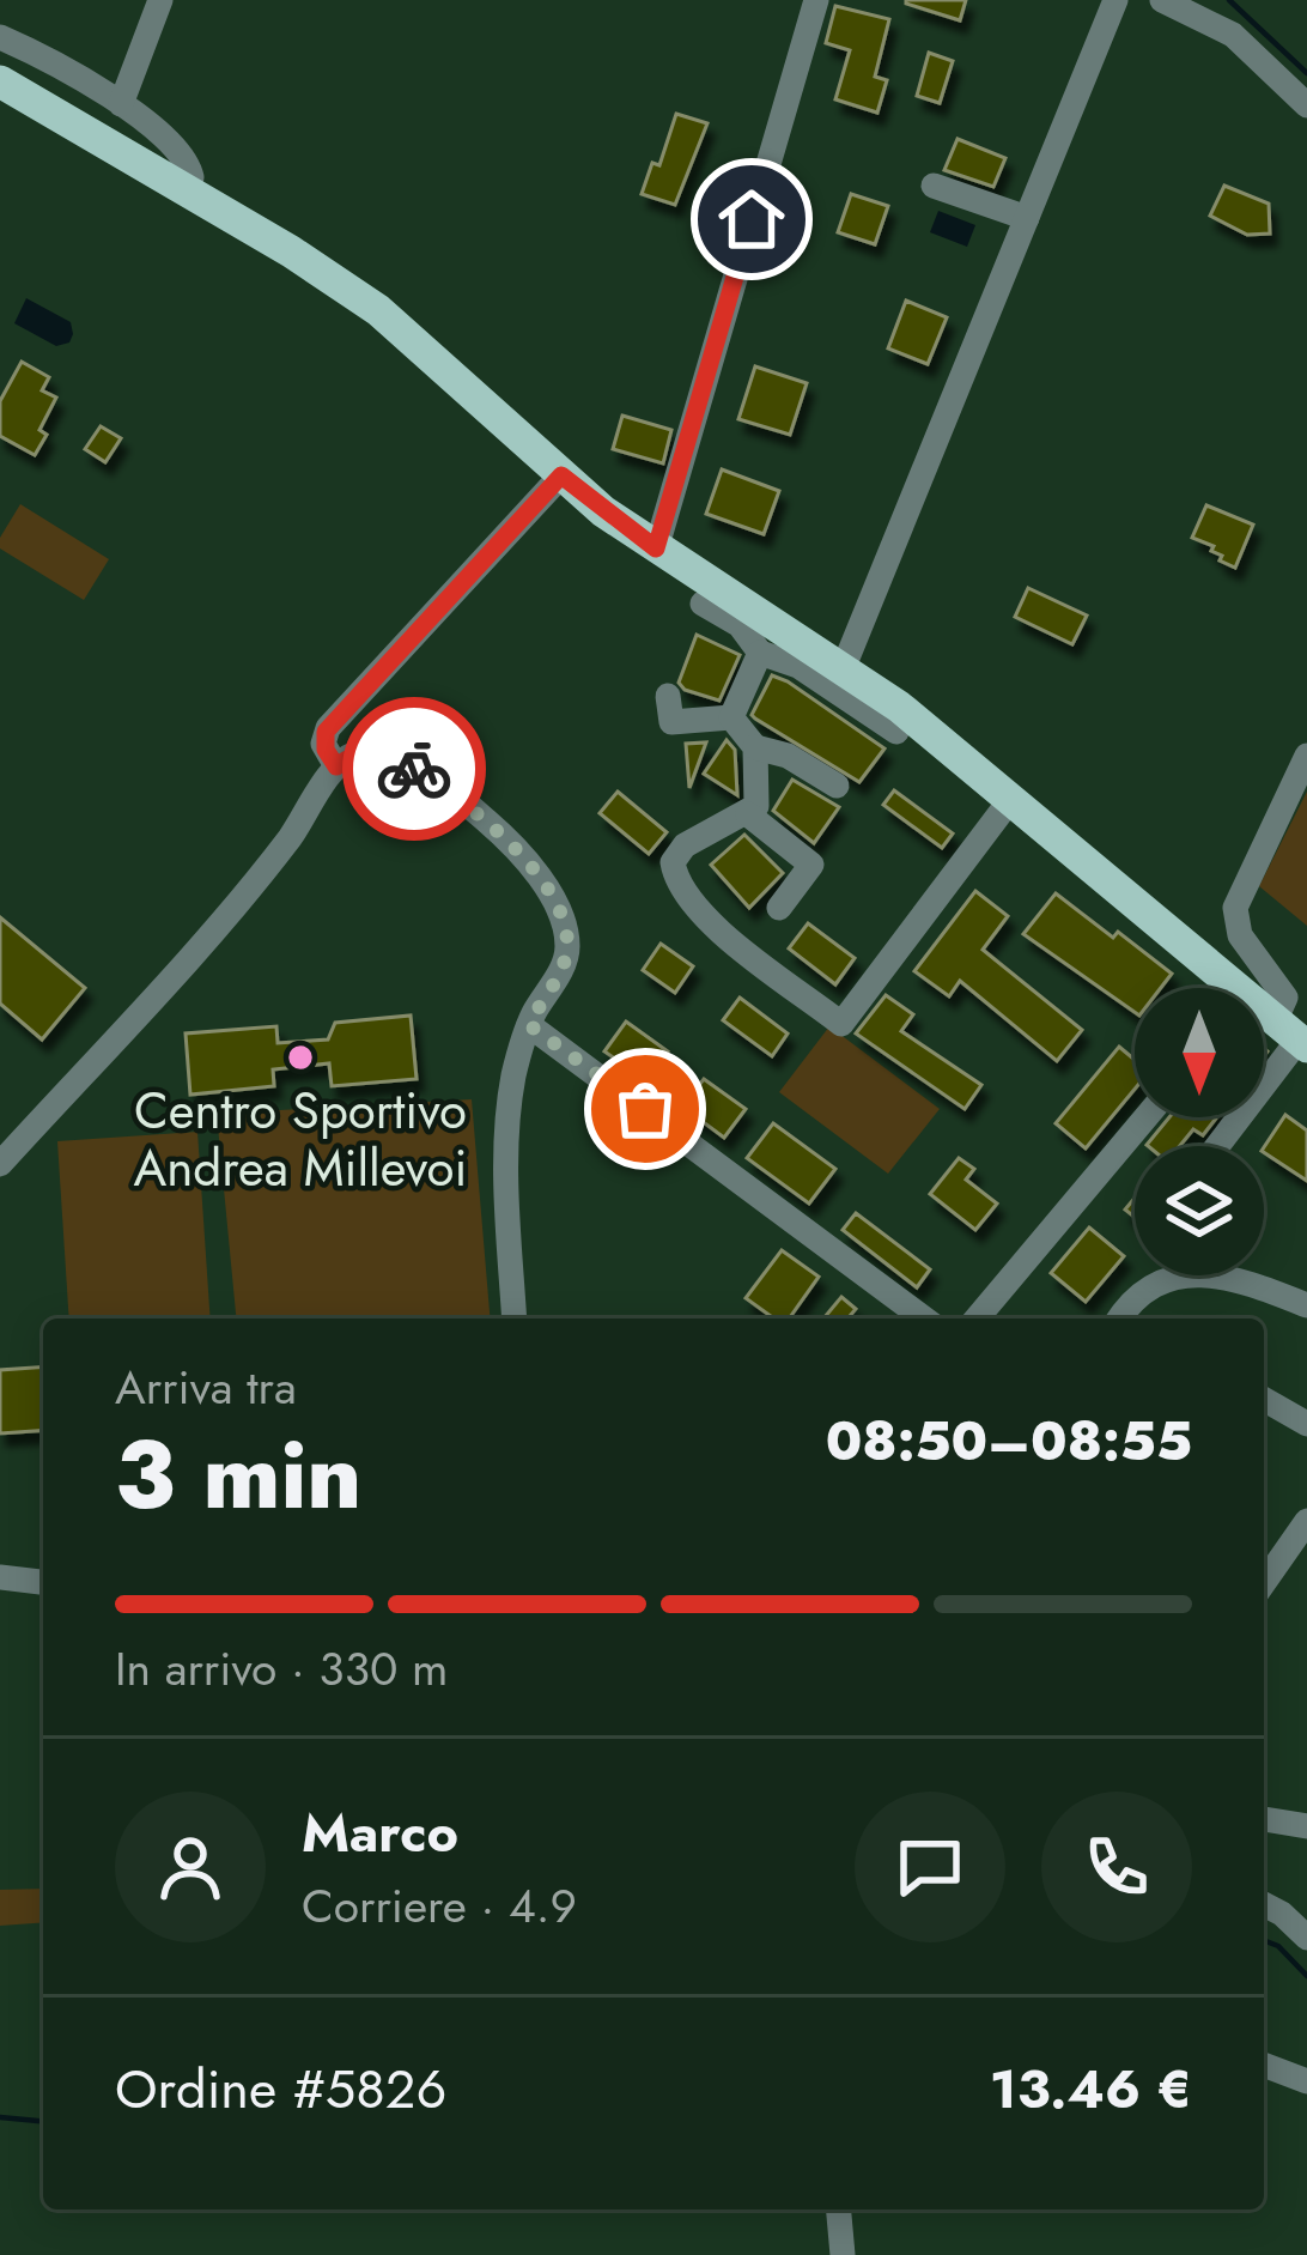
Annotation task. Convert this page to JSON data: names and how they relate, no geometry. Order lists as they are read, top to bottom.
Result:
{
  "places": ["Centro Sportivo Andrea Millevoi"],
  "north": "bottom",
  "page": {
    "heading": ["3 min", "Arriva tra", "08:50–08:55"],
    "panel": [
      "Marco",
      "Corriere · 4.9",
      "Ordine #5826",
      "13.46 €"
    ],
    "bar": "In arrivo · 330 m"
  }
}
